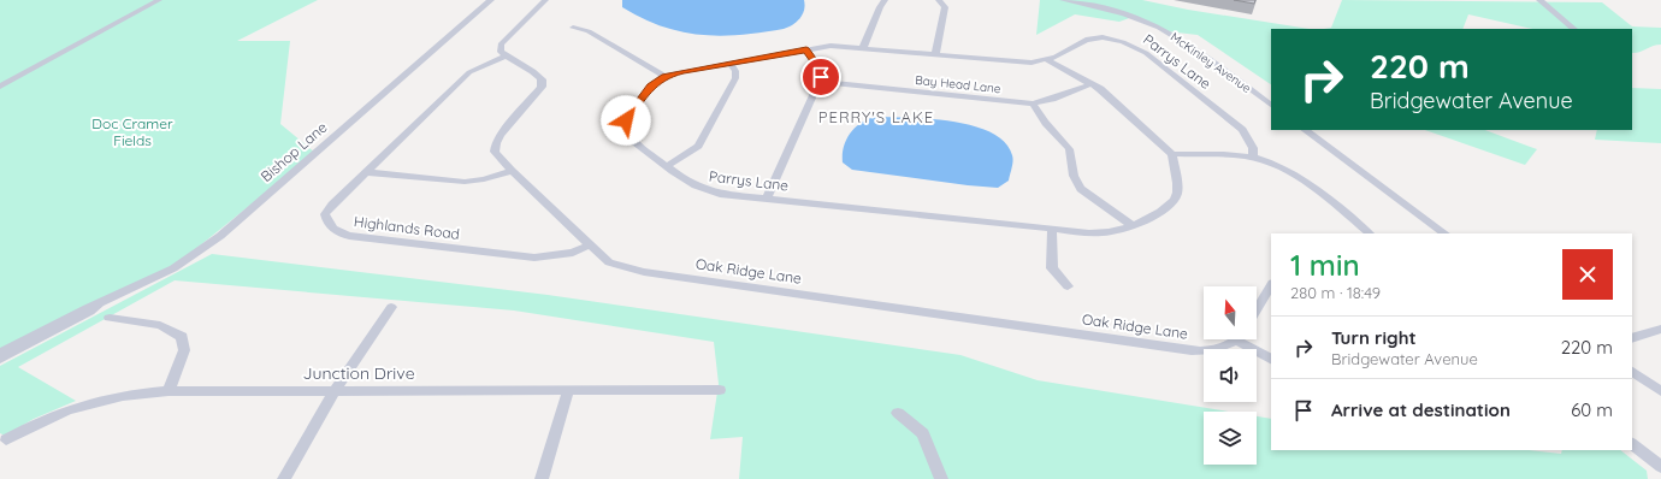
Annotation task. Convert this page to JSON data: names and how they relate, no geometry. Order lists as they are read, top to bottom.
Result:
{
  "streets": {
    "street": [
      "Parrys Lane",
      "McKinley Avenue",
      "Bay Head Lane",
      "Bishop Lane",
      "Highlands Road",
      "Oak Ridge Lane",
      "Junction Drive"
    ]
  },
  "crossings": [
    ["Highlands Road", "Oak Ridge Lane"]
  ],
  "districts": ["PERRY'S LAKE"],
  "parks": ["Doc Cramer Fields"],
  "north": "top",
  "page": {
    "turn": ["220 m", "Bridgewater Avenue"],
    "heading": ["1 min", "280 m · 18:49"],
    "list": [
      {
        "name": "Turn right",
        "note": "Bridgewater Avenue",
        "value": "220 m"
      },
      {
        "name": "Arrive at destination",
        "value": "60 m"
      }
    ]
  }
}
